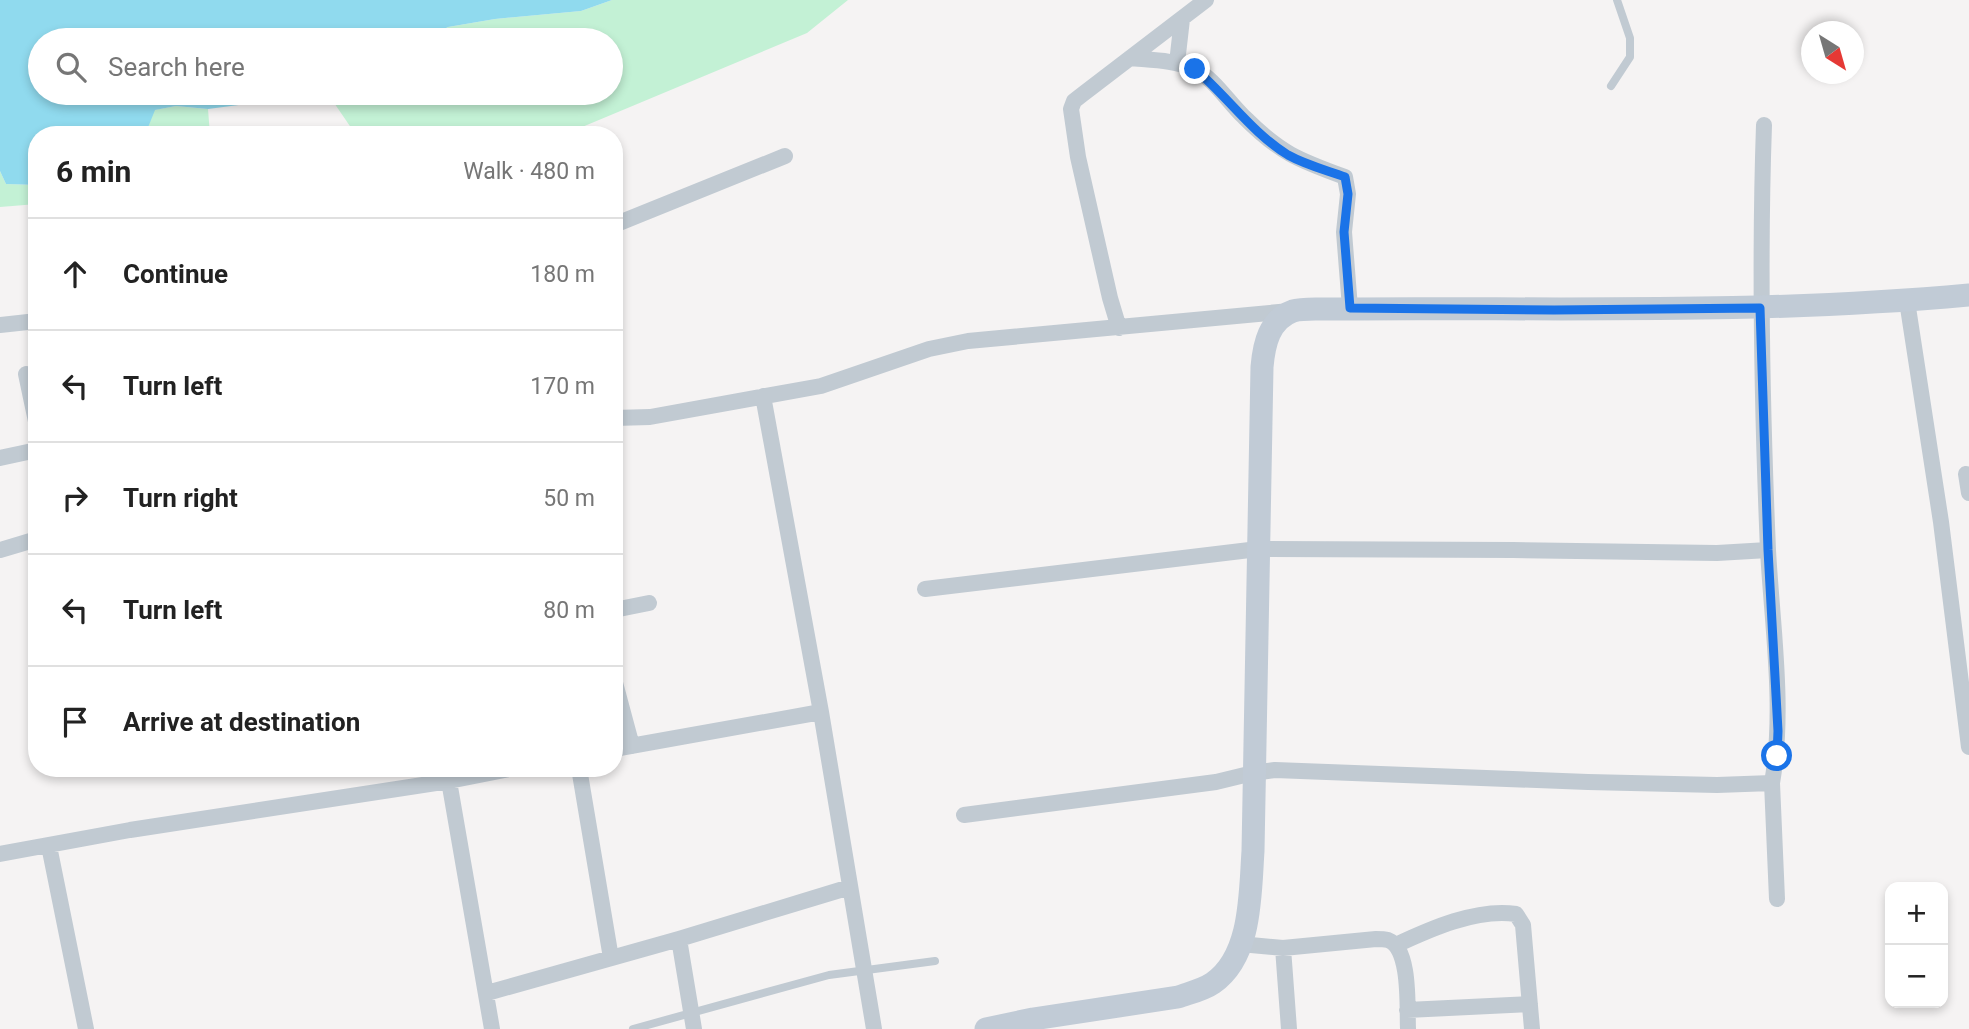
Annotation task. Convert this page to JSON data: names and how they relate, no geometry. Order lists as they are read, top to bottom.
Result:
{
  "north": "bottom right",
  "page": {
    "search": "Search here",
    "heading": ["6 min", "Walk · 480 m"],
    "list": [
      ["Continue", "180 m"],
      ["Turn left", "170 m"],
      ["Turn right", "50 m"],
      ["Turn left", "80 m"],
      "Arrive at destination"
    ],
    "map_buttons": ["+", "−"]
  }
}
